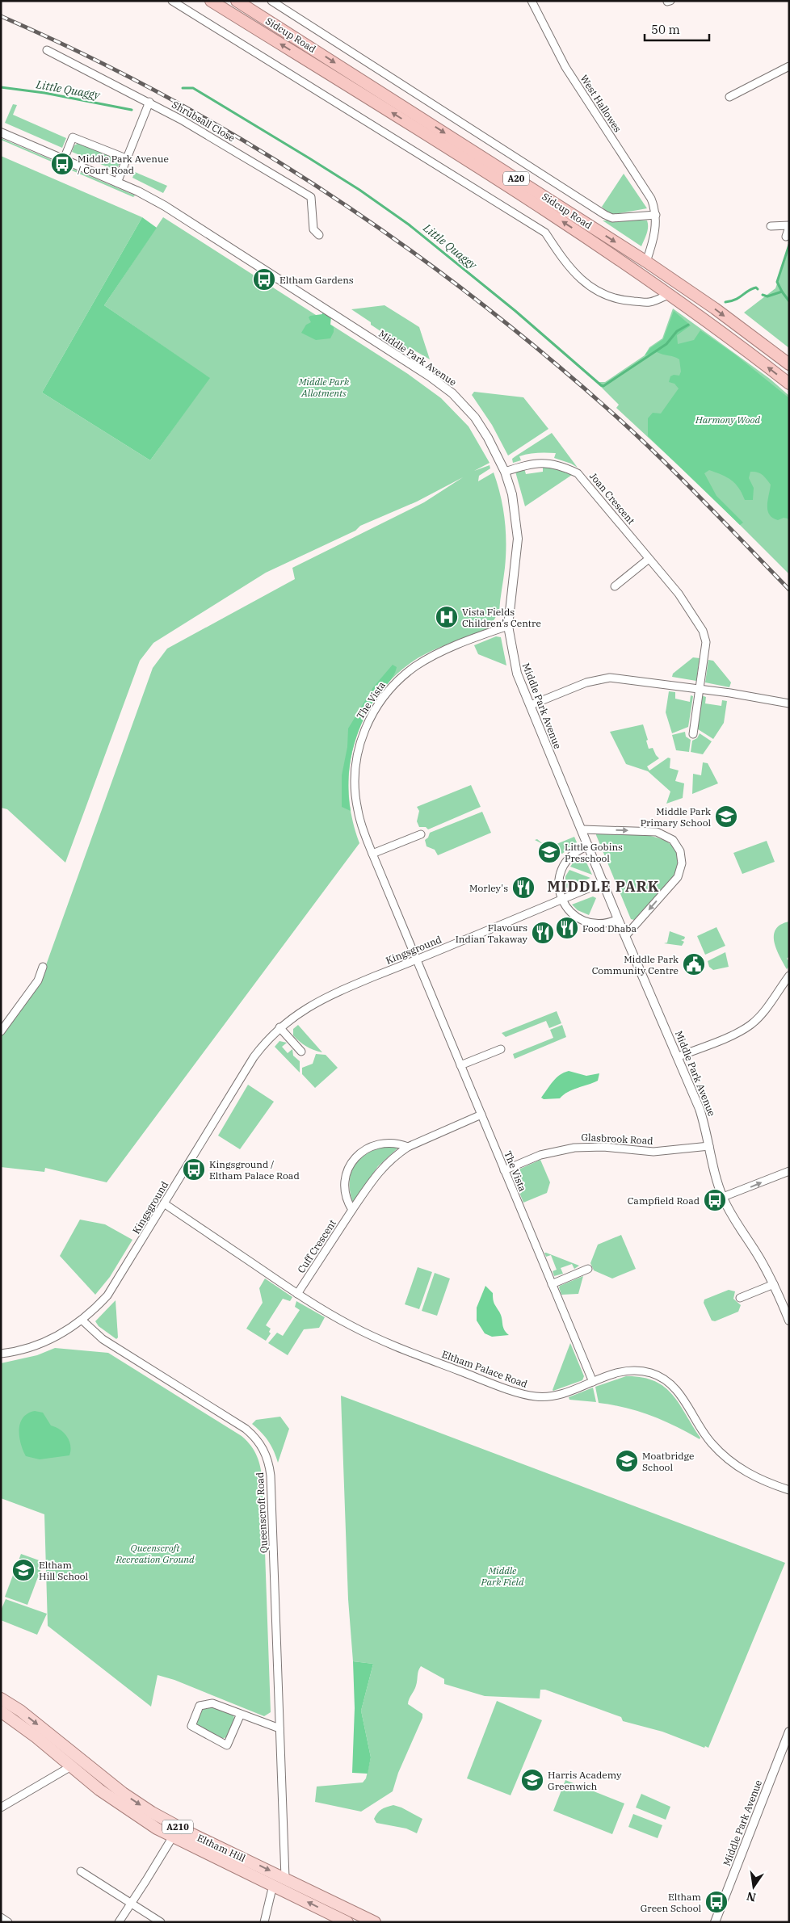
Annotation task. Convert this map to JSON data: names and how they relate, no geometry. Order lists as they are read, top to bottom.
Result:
{
  "streets": {
    "highway": ["Sidcup Road", "A20"],
    "main road": ["A210", "Eltham Hill"],
    "street": [
      "West Hallowes",
      "Shrubsall Close",
      "Middle Park Avenue",
      "Joan Crescent",
      "The Vista",
      "Kingsground",
      "Glasbrook Road",
      "Cuff Crescent",
      "Eltham Palace Road",
      "Queenscroft Road"
    ]
  },
  "crossings": [
    ["Sidcup Road", "West Hallowes"],
    ["Middle Park Avenue", "Joan Crescent"],
    ["Middle Park Avenue", "The Vista"],
    ["Middle Park Avenue", "Kingsground"],
    ["Middle Park Avenue", "Glasbrook Road"],
    ["The Vista", "Kingsground"],
    ["The Vista", "Glasbrook Road"],
    ["The Vista", "Cuff Crescent"],
    ["The Vista", "Eltham Palace Road"],
    ["Kingsground", "Eltham Palace Road"],
    ["Kingsground", "Queenscroft Road"],
    ["Cuff Crescent", "Eltham Palace Road"],
    ["Queenscroft Road", "Eltham Hill"]
  ],
  "districts": ["MIDDLE PARK"],
  "water": ["Little Quaggy"],
  "parks": [
    "Middle Park Allotments",
    "Harmony Wood",
    "Queenscroft Recreation Ground",
    "Middle Park Field"
  ],
  "places": {
    "bus stop": [
      "Middle Park Avenue / Court Road",
      "Eltham Gardens",
      "Kingsground / Eltham Palace Road",
      "Campfield Road",
      "Eltham Green School"
    ],
    "hospital": ["Vista Fields Children’s Centre"],
    "school or university": [
      "Middle Park Primary School",
      "Little Gobins Preschool",
      "Moatbridge School",
      "Eltham Hill School",
      "Harris Academy Greenwich"
    ],
    "restaurant": ["Morley's", "Food Dhaba", "Flavours Indian Takaway"],
    "public building": ["Middle Park Community Centre"]
  },
  "scale_bar": "50 m",
  "north": "bottom"
}
